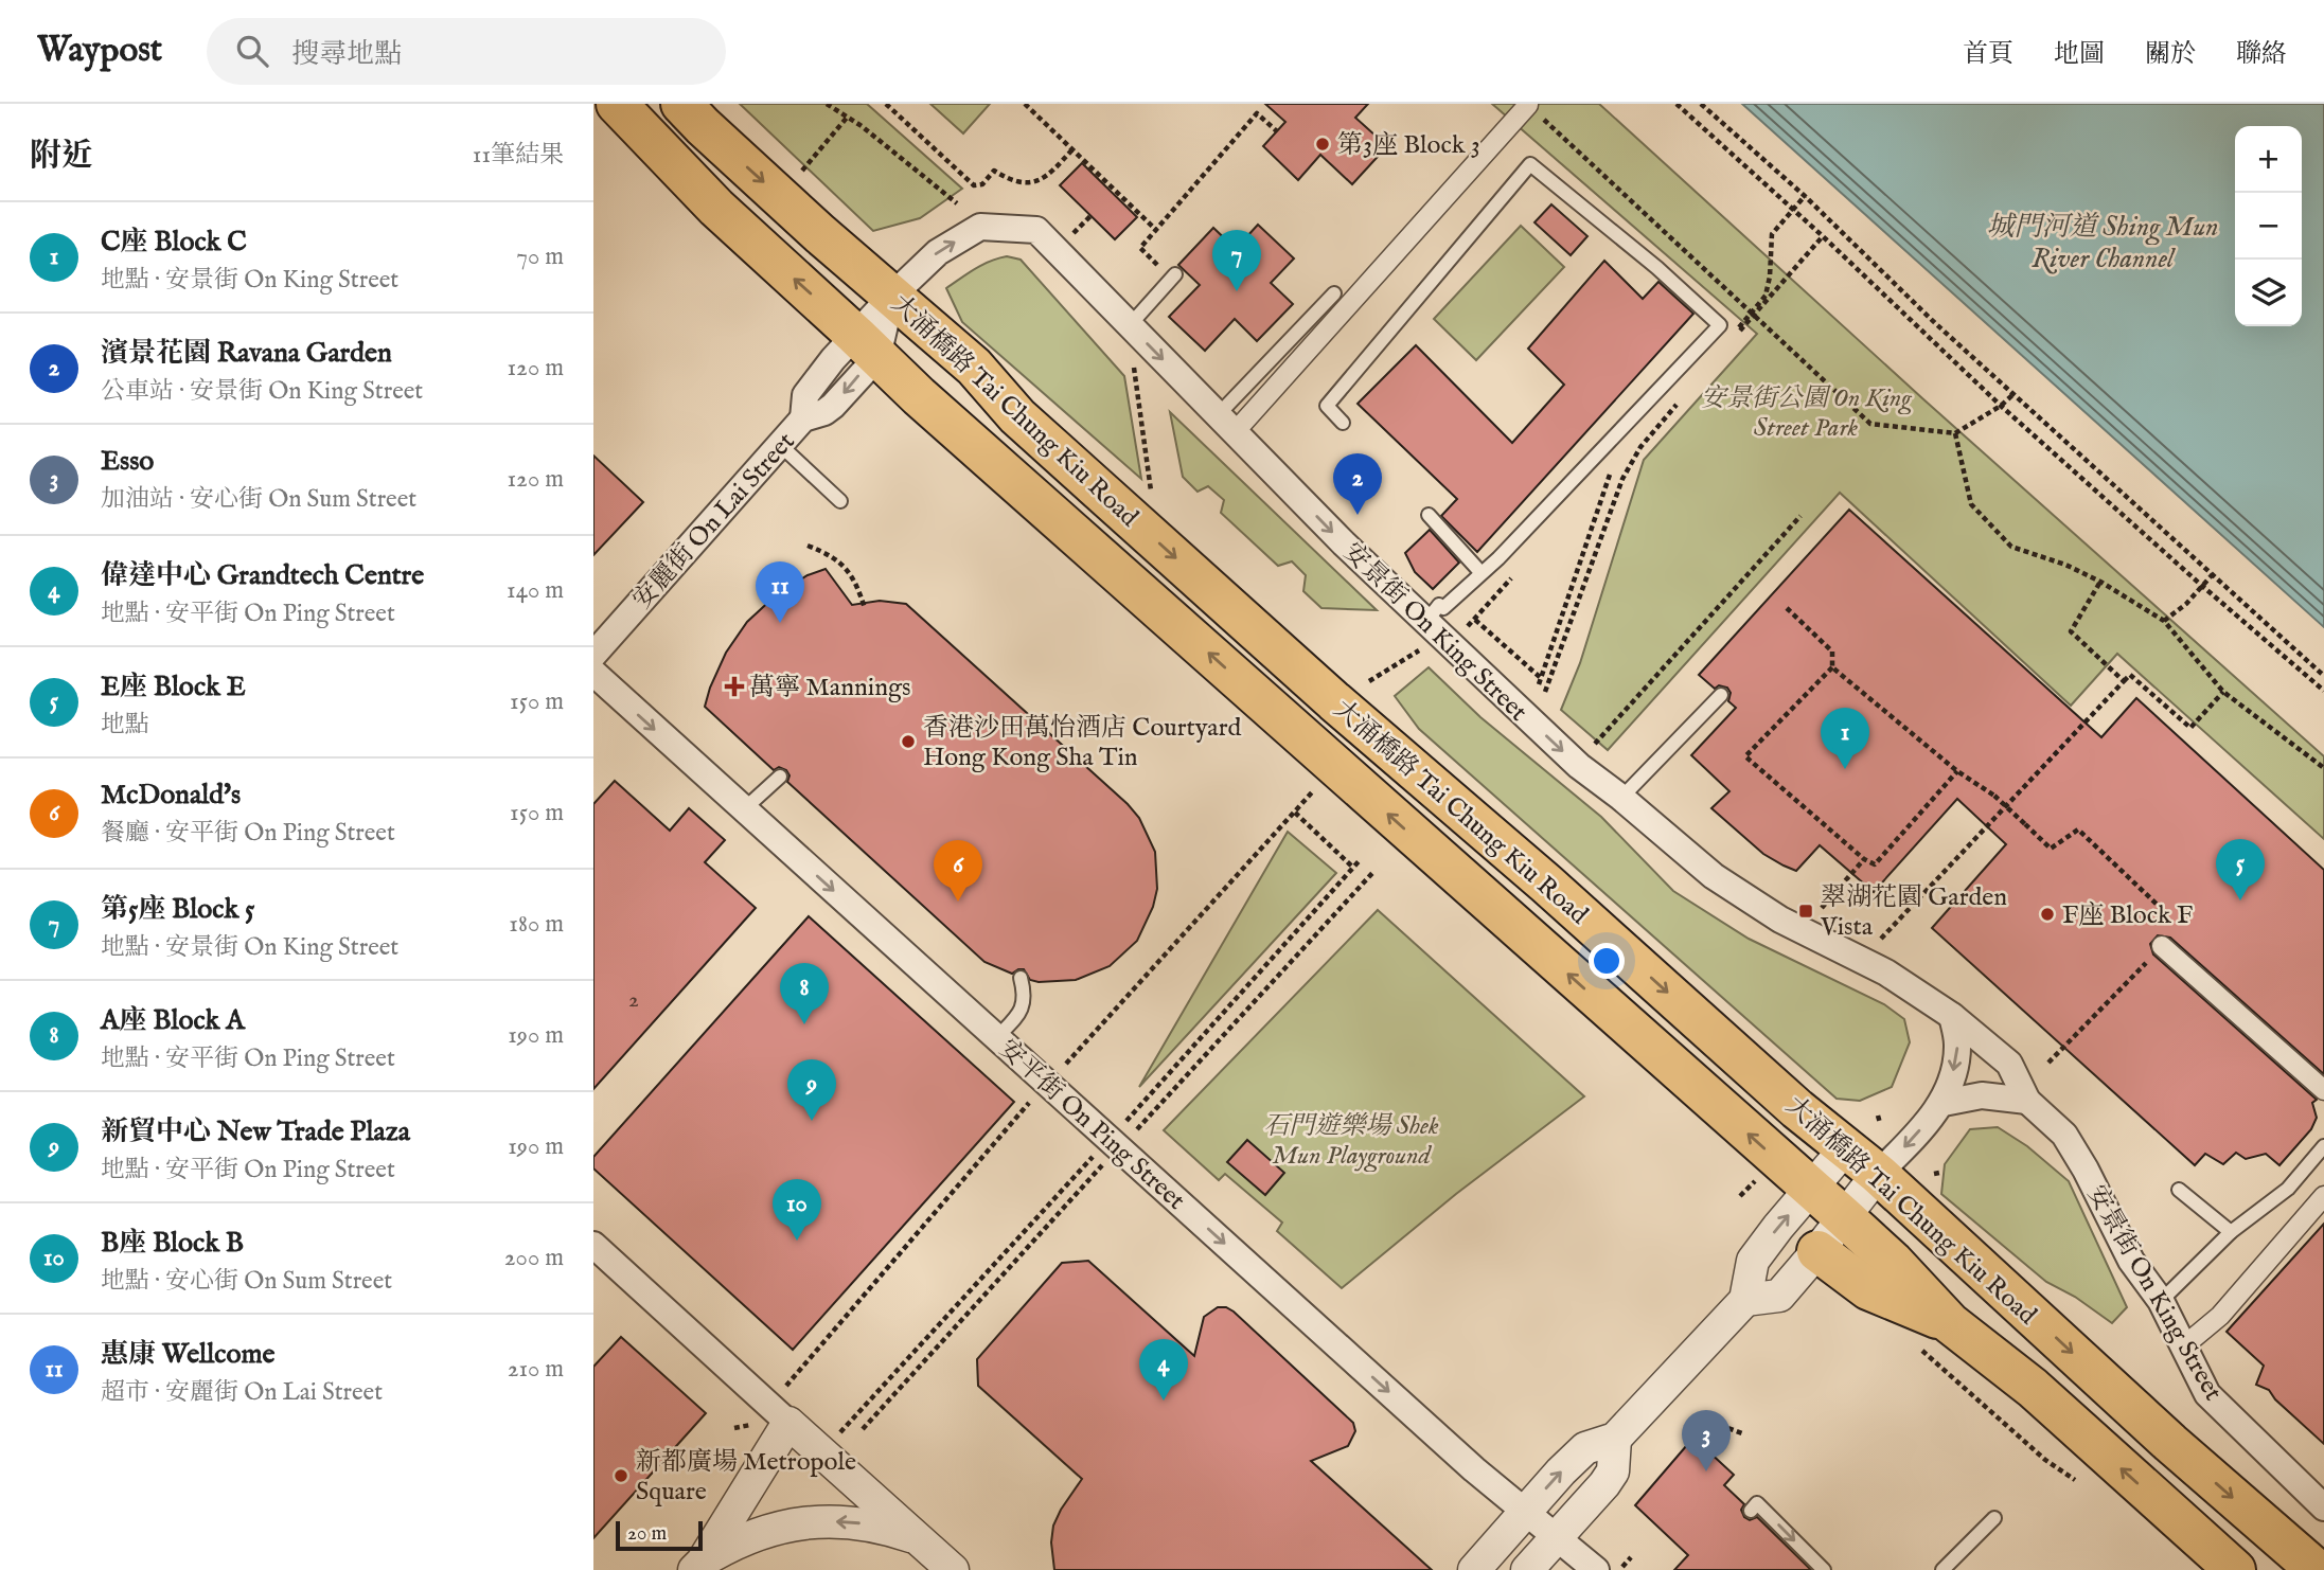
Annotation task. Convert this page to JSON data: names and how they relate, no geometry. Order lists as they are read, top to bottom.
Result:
{
  "streets": {
    "main road": ["大涌橋路 Tai Chung Kiu Road"],
    "street": ["安麗街 On Lai Street", "安景街 On King Street", "安平街 On Ping Street"]
  },
  "crossings": [
    ["大涌橋路 Tai Chung Kiu Road", "安麗街 On Lai Street"],
    ["大涌橋路 Tai Chung Kiu Road", "安景街 On King Street"],
    ["安麗街 On Lai Street", "安景街 On King Street"]
  ],
  "one_way": ["安景街 On King Street", "安平街 On Ping Street"],
  "water": ["城門河道 Shing Mun River Channel"],
  "parks": ["安景街公園 On King Street Park", "石門遊樂場 Shek Mun Playground"],
  "places": {
    "other": [
      "第3座 Block 3",
      "香港沙田萬怡酒店 Courtyard Hong Kong Sha Tin",
      "F座 Block F",
      "新都廣場 Metropole Square"
    ],
    "health": ["萬寧 Mannings"],
    "transit": ["翠湖花園 Garden Vista"]
  },
  "house_numbers": ["2"],
  "scale_bar": "20 m",
  "page": {
    "header": "Waypost",
    "search": "搜尋地點",
    "nav": [
      "首頁",
      "地圖",
      "關於",
      "聯絡"
    ],
    "heading": ["附近", "11筆結果"],
    "map_buttons": ["+", "−"],
    "list": [
      {
        "mark": "1",
        "name": "C座 Block C",
        "note": "地點 · 安景街 On King Street",
        "value": "70 m"
      },
      {
        "mark": "2",
        "name": "濱景花園 Ravana Garden",
        "note": "公車站 · 安景街 On King Street",
        "value": "120 m"
      },
      {
        "mark": "3",
        "name": "Esso",
        "note": "加油站 · 安心街 On Sum Street",
        "value": "120 m"
      },
      {
        "mark": "4",
        "name": "偉達中心 Grandtech Centre",
        "note": "地點 · 安平街 On Ping Street",
        "value": "140 m"
      },
      {
        "mark": "5",
        "name": "E座 Block E",
        "note": "地點",
        "value": "150 m"
      },
      {
        "mark": "6",
        "name": "McDonald's",
        "note": "餐廳 · 安平街 On Ping Street",
        "value": "150 m"
      },
      {
        "mark": "7",
        "name": "第5座 Block 5",
        "note": "地點 · 安景街 On King Street",
        "value": "180 m"
      },
      {
        "mark": "8",
        "name": "A座 Block A",
        "note": "地點 · 安平街 On Ping Street",
        "value": "190 m"
      },
      {
        "mark": "9",
        "name": "新貿中心 New Trade Plaza",
        "note": "地點 · 安平街 On Ping Street",
        "value": "190 m"
      },
      {
        "mark": "10",
        "name": "B座 Block B",
        "note": "地點 · 安心街 On Sum Street",
        "value": "200 m"
      },
      {
        "mark": "11",
        "name": "惠康 Wellcome",
        "note": "超市 · 安麗街 On Lai Street",
        "value": "210 m"
      }
    ],
    "pins": [
      "7",
      "2",
      "11",
      "1",
      "5",
      "6",
      "8",
      "9",
      "10",
      "4",
      "3"
    ],
    "scale": "20 m"
  }
}
